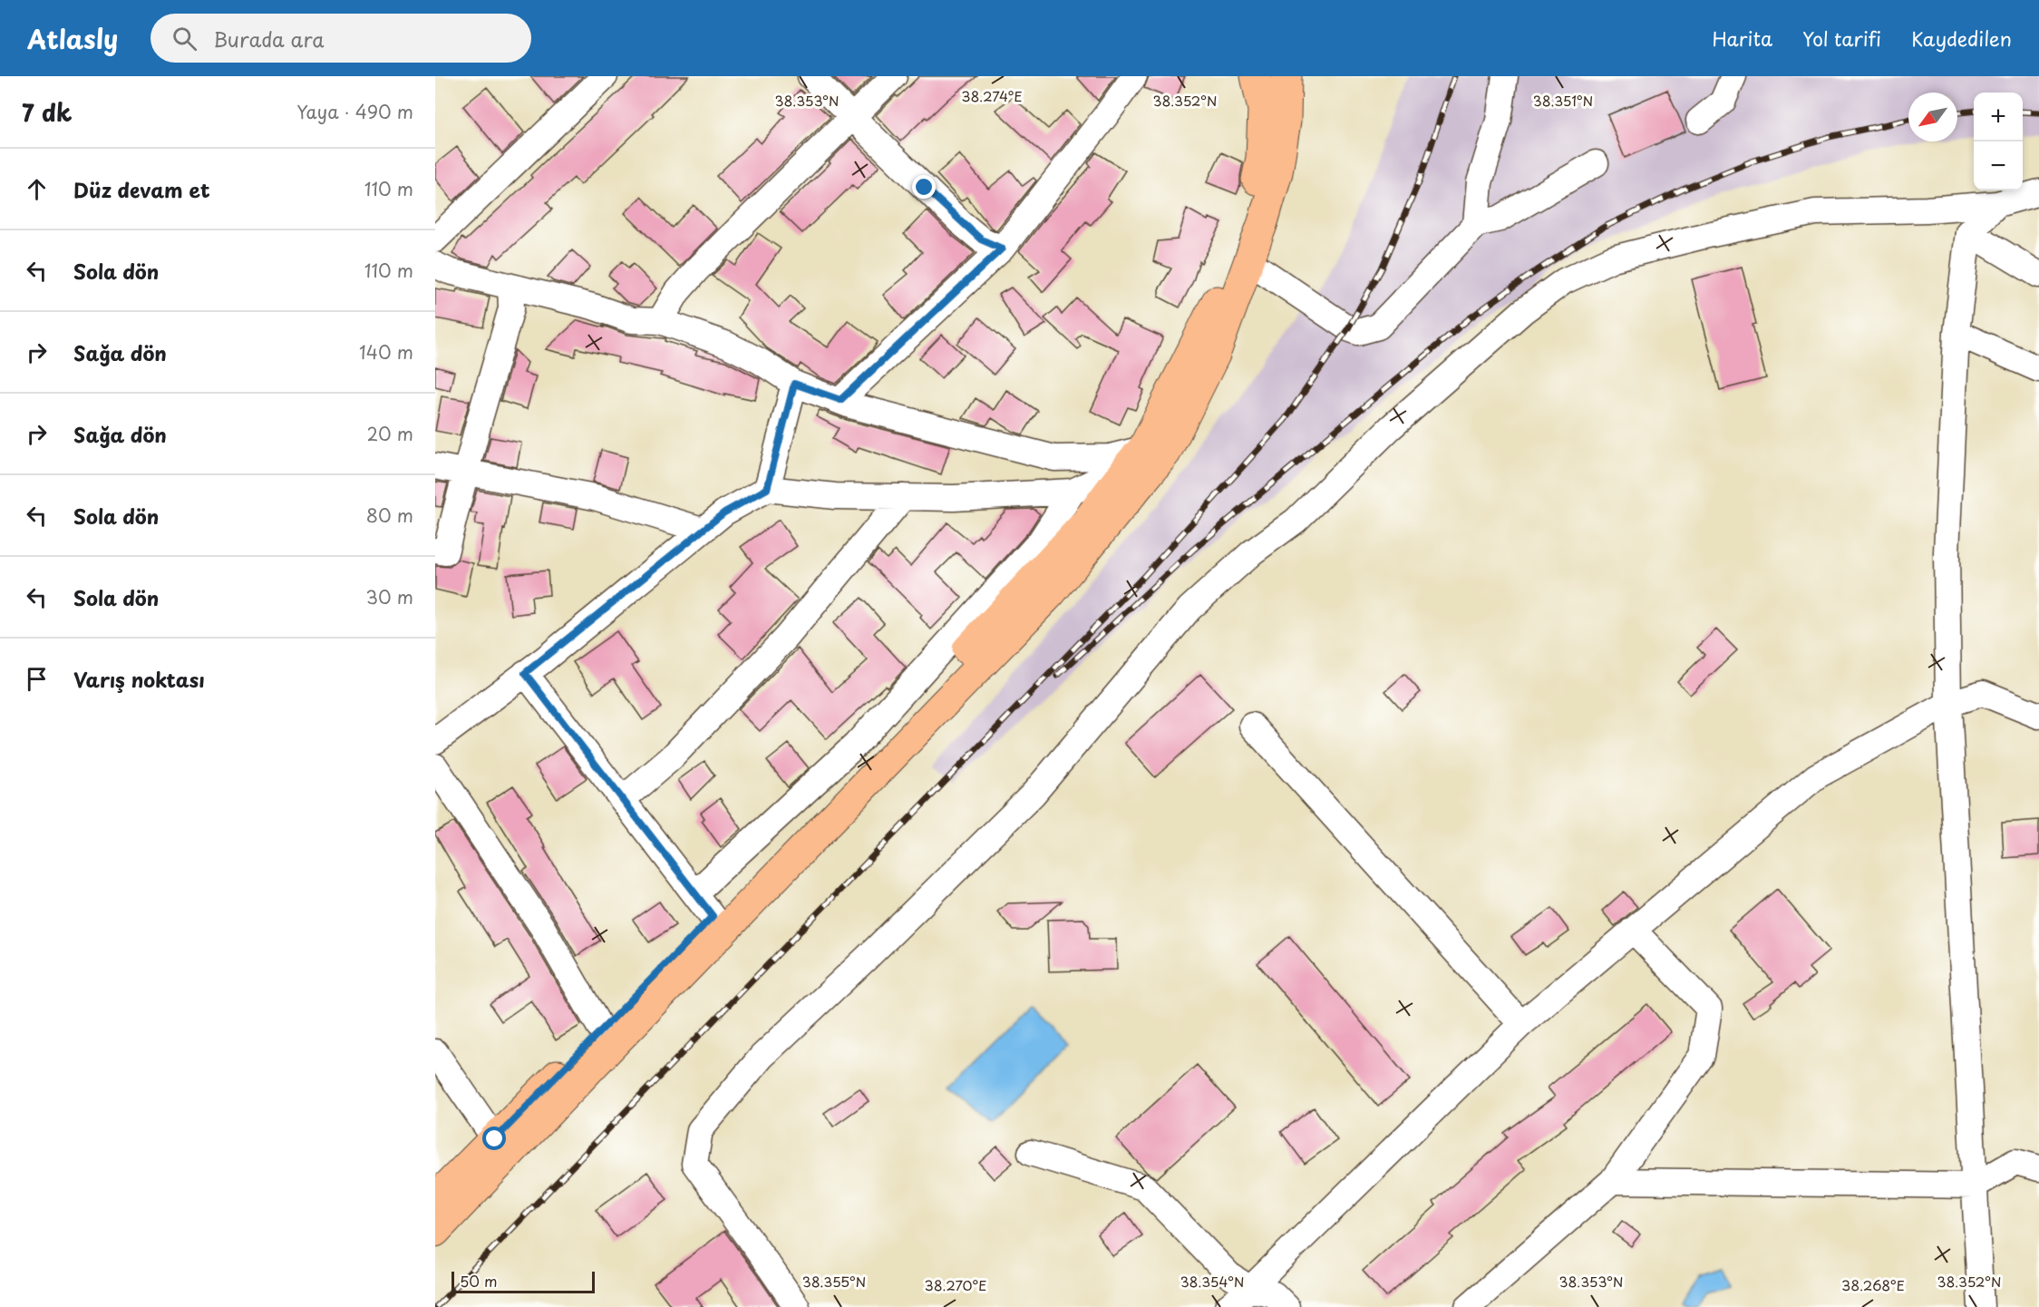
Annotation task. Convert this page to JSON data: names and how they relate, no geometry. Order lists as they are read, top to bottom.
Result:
{
  "scale_bar": "50 m",
  "north": "bottom left",
  "page": {
    "header": "Atlasly",
    "search": "Burada ara",
    "nav": ["Harita", "Yol tarifi", "Kaydedilen"],
    "heading": ["7 dk", "Yaya · 490 m"],
    "map_buttons": ["+", "−"],
    "list": [
      ["Düz devam et", "110 m"],
      ["Sola dön", "110 m"],
      ["Sağa dön", "140 m"],
      ["Sağa dön", "20 m"],
      ["Sola dön", "80 m"],
      ["Sola dön", "30 m"],
      "Varış noktası"
    ],
    "scale": "50 m"
  },
  "coordinates": [
    "38.274°E",
    "38.353°N",
    "38.352°N",
    "38.351°N",
    "38.355°N",
    "38.354°N",
    "38.270°E",
    "38.268°E"
  ]
}
